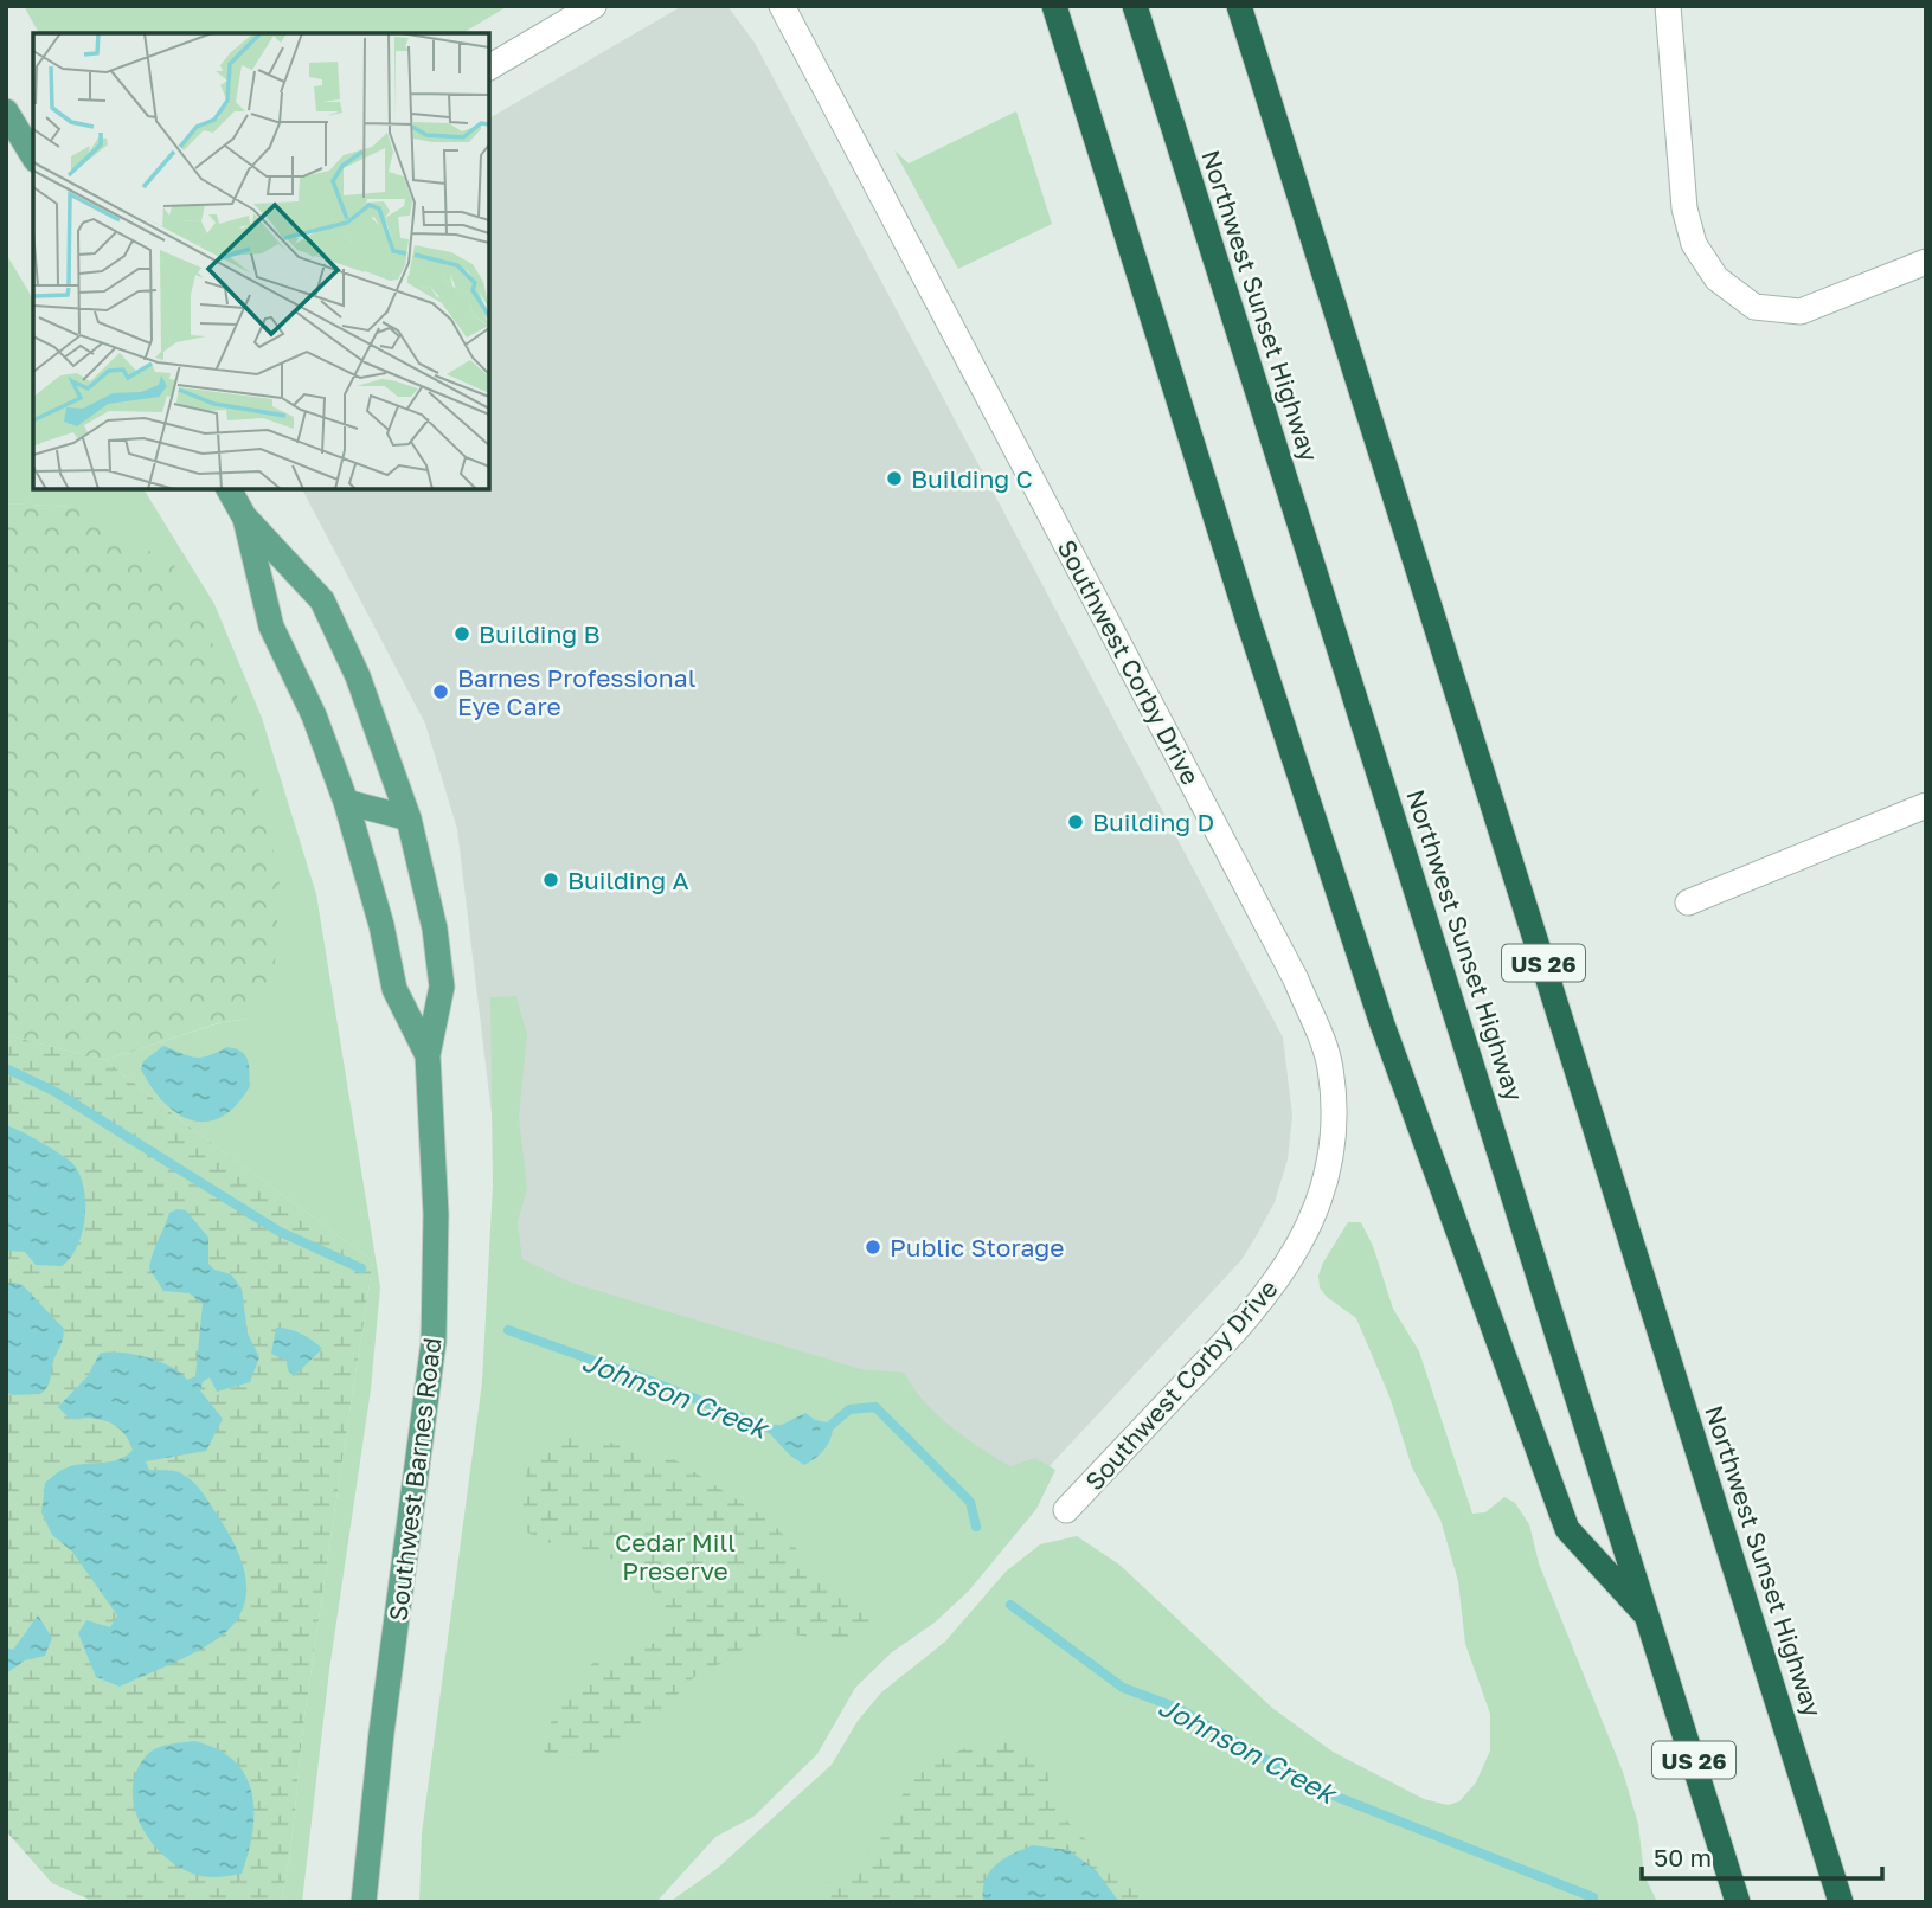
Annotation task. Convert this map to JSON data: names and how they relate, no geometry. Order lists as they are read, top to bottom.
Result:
{
  "streets": {
    "highway": ["Northwest Sunset Highway", "US 26"],
    "main road": ["Southwest Barnes Road"],
    "street": ["Southwest Corby Drive"]
  },
  "water": ["Johnson Creek"],
  "parks": ["Cedar Mill Preserve"],
  "places": [
    "Building C",
    "Building B",
    "Barnes Professional Eye Care",
    "Building D",
    "Building A",
    "Public Storage"
  ],
  "scale_bar": "50 m"
}
